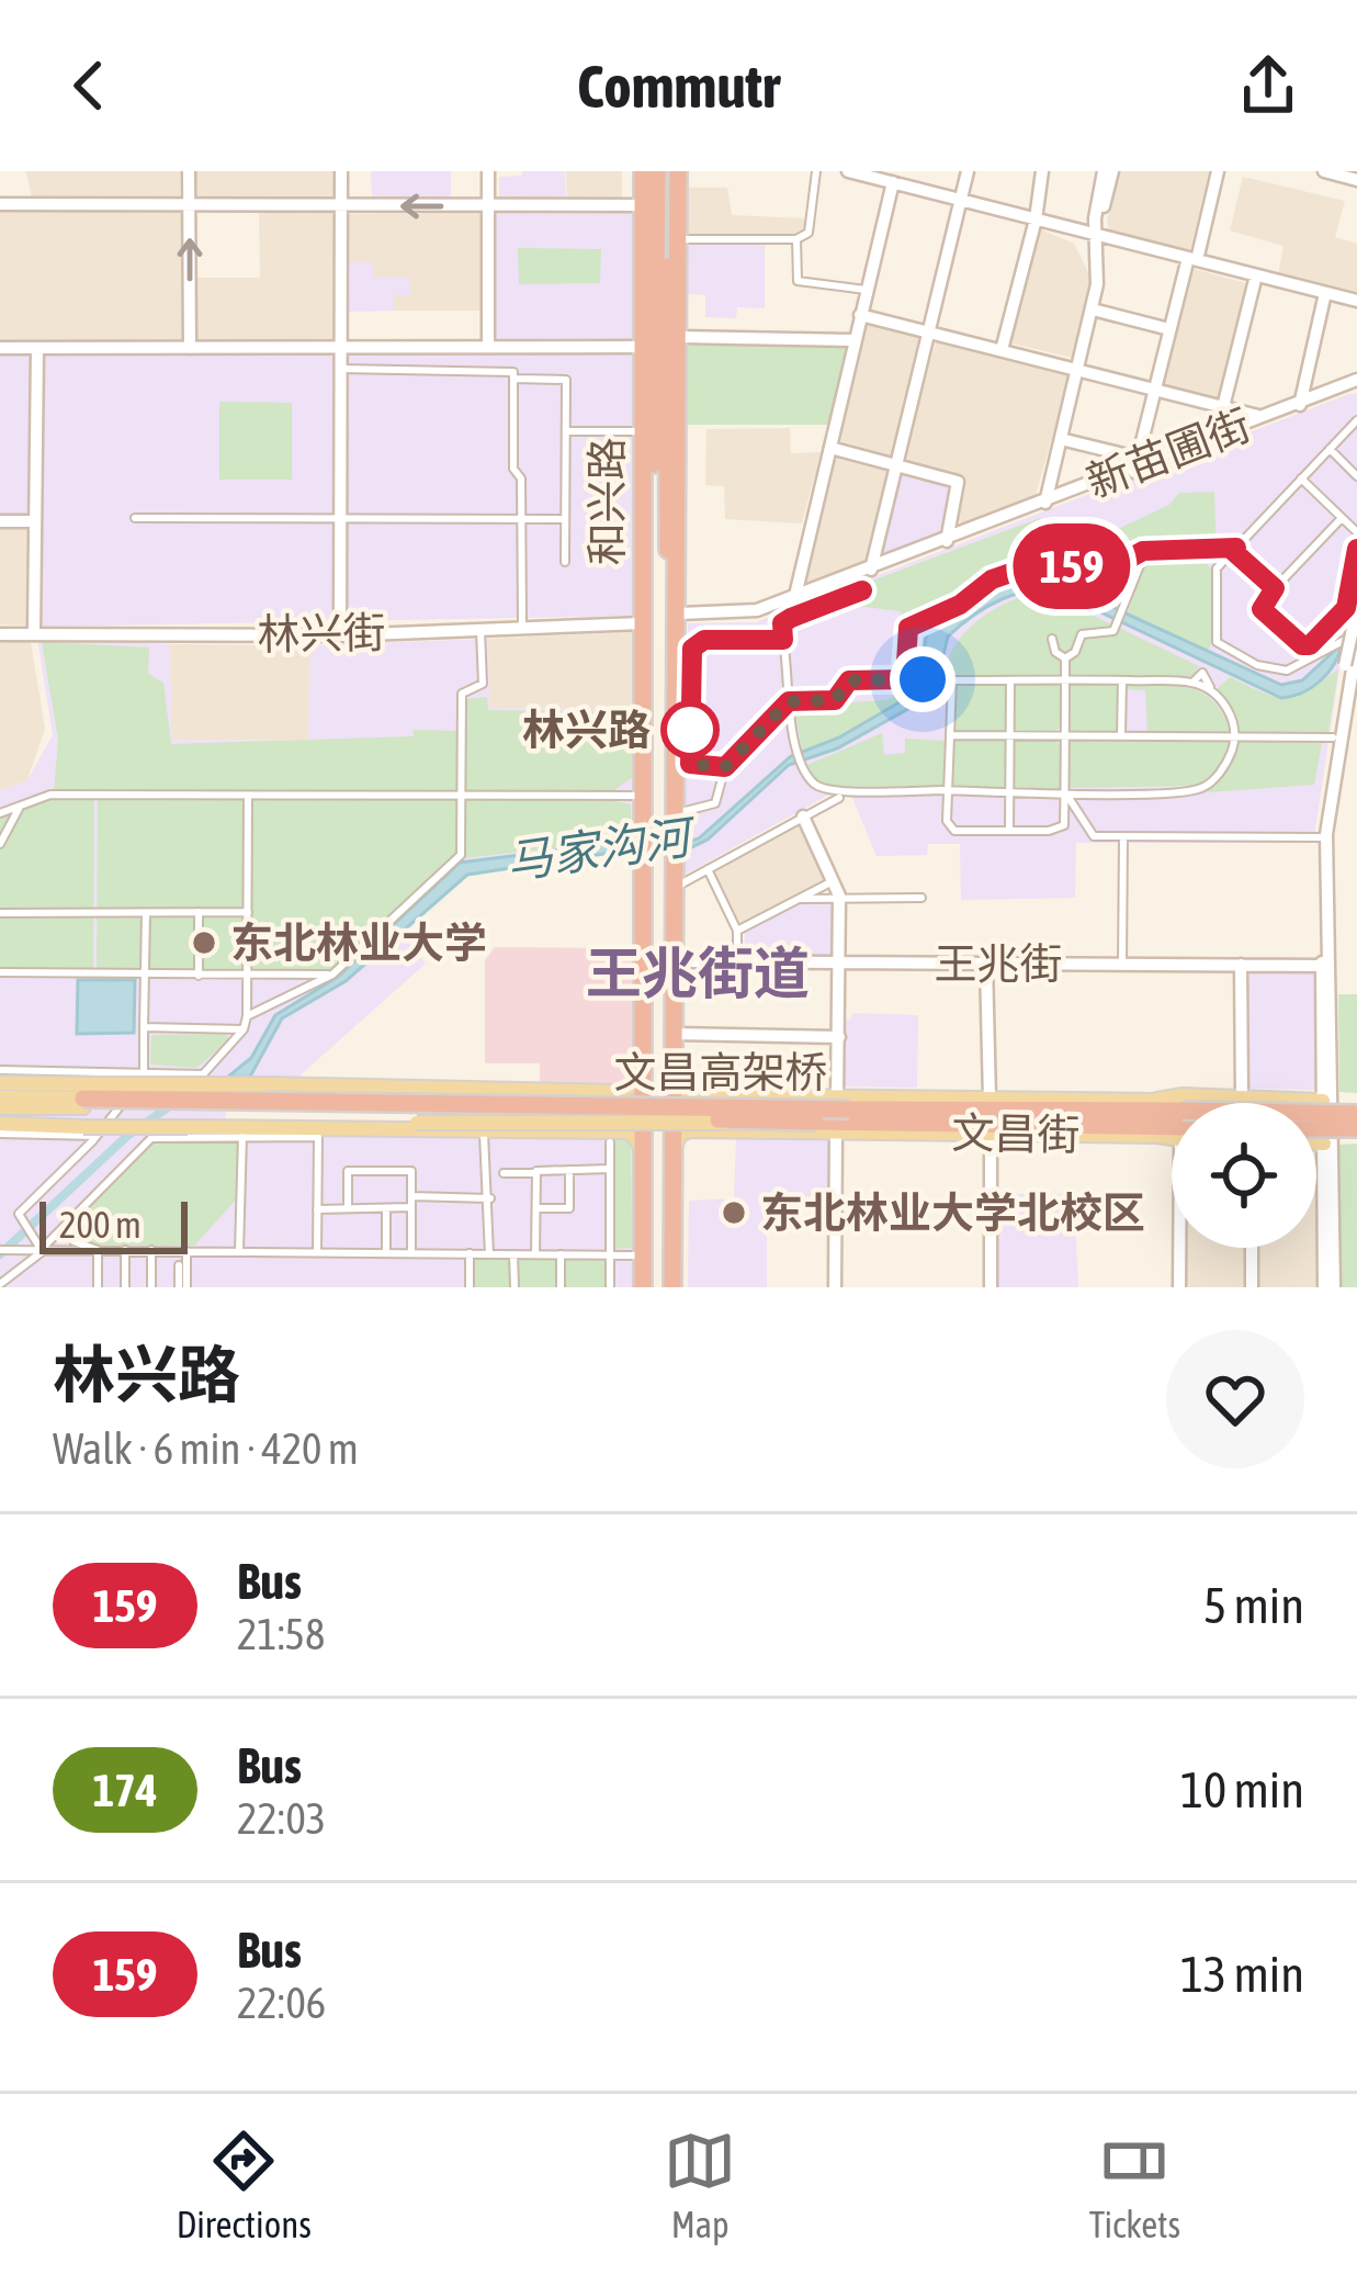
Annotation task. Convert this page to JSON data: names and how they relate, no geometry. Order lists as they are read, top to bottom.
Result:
{
  "streets": {
    "highway": ["和兴路", "文昌高架桥"],
    "main road": ["文昌街"],
    "street": ["新苗圃街", "林兴街", "王兆街"]
  },
  "crossings": [
    ["新苗圃街", "和兴路"],
    ["和兴路", "林兴街"]
  ],
  "districts": ["王兆街道"],
  "water": ["马家沟河"],
  "places": ["林兴路", "东北林业大学", "东北林业大学北校区"],
  "lines": ["bus line 159"],
  "scale_bar": "200 m",
  "page": {
    "header": "Commutr",
    "on_map": "159",
    "scale": "200 m",
    "heading": ["林兴路", "Walk · 6 min · 420 m"],
    "list": [
      {
        "mark": "159",
        "name": "Bus",
        "note": "21:58",
        "value": "5 min"
      },
      {
        "mark": "174",
        "name": "Bus",
        "note": "22:03",
        "value": "10 min"
      },
      {
        "mark": "159",
        "name": "Bus",
        "note": "22:06",
        "value": "13 min"
      }
    ],
    "tabs": ["Directions", "Map", "Tickets"]
  }
}
